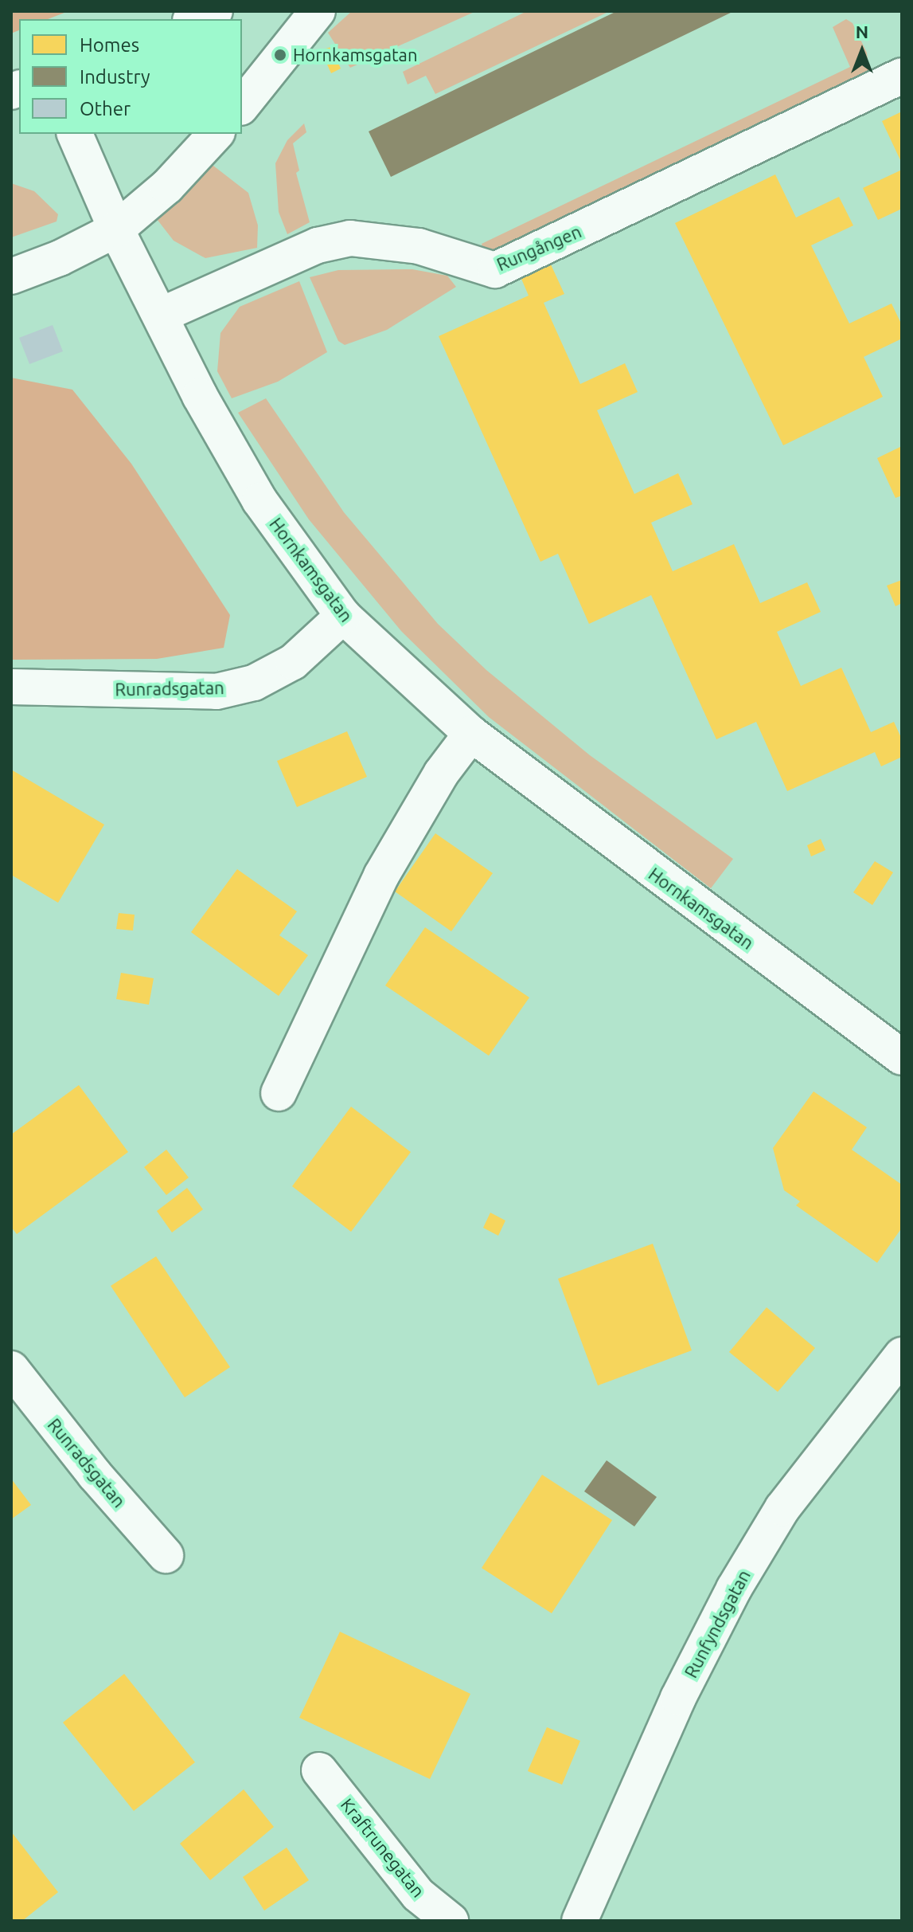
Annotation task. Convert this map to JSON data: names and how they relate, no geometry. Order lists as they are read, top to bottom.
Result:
{
  "streets": {
    "street": [
      "Rungången",
      "Hornkamsgatan",
      "Runradsgatan",
      "Runfyndsgatan",
      "Kraftrunegatan"
    ]
  },
  "crossings": [
    ["Rungången", "Hornkamsgatan"],
    ["Hornkamsgatan", "Runradsgatan"]
  ],
  "places": ["Hornkamsgatan"],
  "legend": ["Homes", "Industry", "Other"],
  "north": "top"
}
